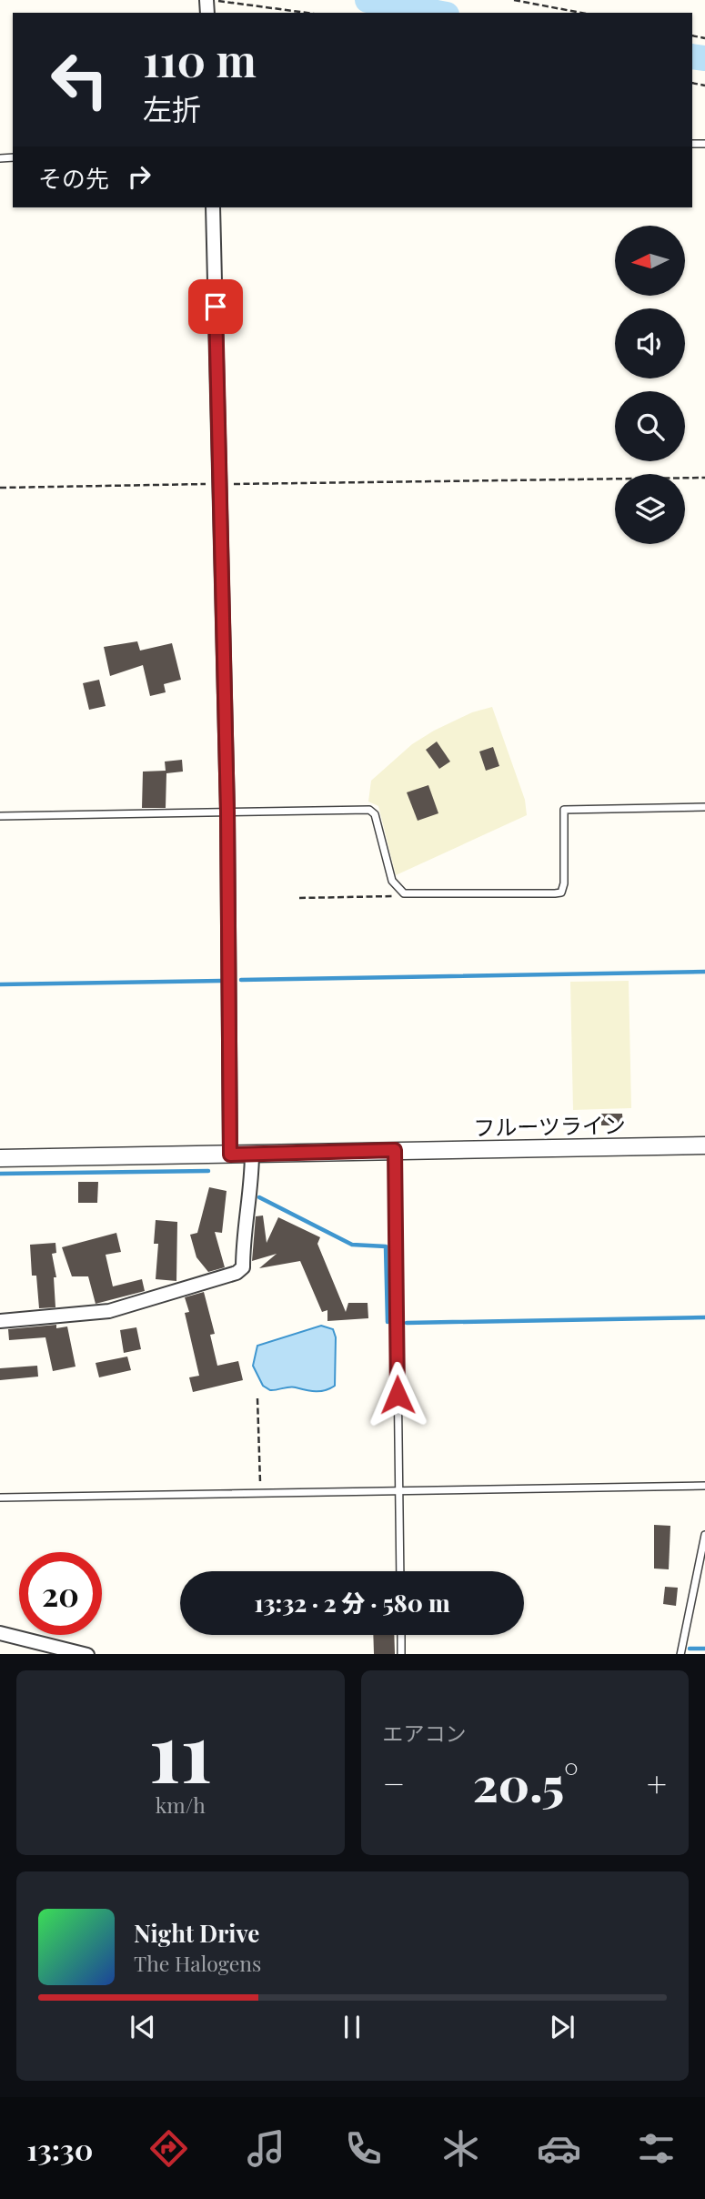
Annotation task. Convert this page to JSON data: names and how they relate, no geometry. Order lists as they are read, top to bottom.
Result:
{
  "streets": {
    "street": ["フルーツライン"]
  },
  "north": "left",
  "page": {
    "turn": ["110 m", "左折"],
    "then": "その先",
    "limit": "20",
    "trip": "13:32 · 2 分 · 580 m",
    "tile": [
      ["11", "km/h"],
      "エアコン"
    ],
    "heat": ["−", "20.5°", "+"],
    "song": ["Night Drive", "The Halogens"],
    "tabs": "13:30"
  }
}
